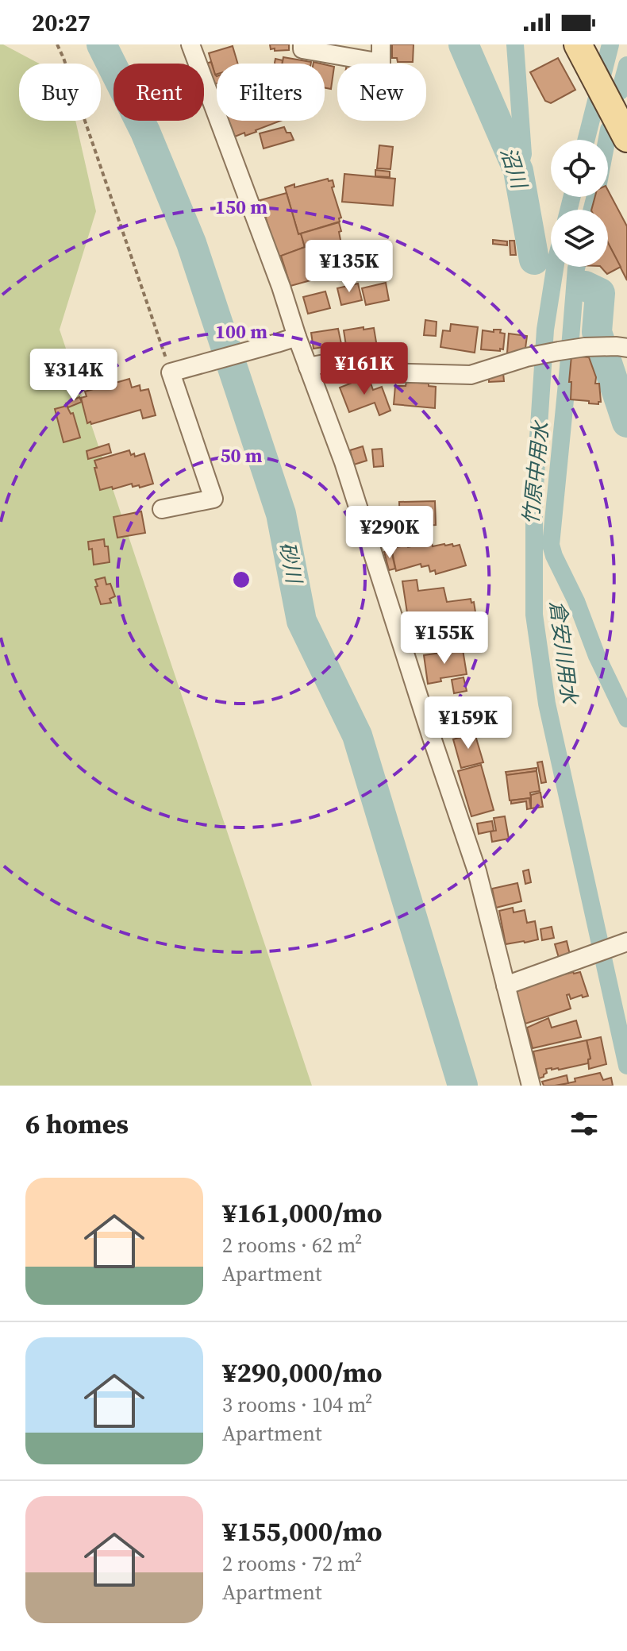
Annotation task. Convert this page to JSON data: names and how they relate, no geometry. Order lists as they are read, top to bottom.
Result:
{
  "water": [
    "沼川",
    "竹原中用水",
    "砂川",
    "倉安川用水"
  ],
  "page": {
    "status": "20:27",
    "chip": [
      "Buy",
      "Rent",
      "Filters",
      "New"
    ],
    "price": [
      "¥135K",
      "¥161K",
      "¥314K",
      "¥290K",
      "¥155K",
      "¥159K"
    ],
    "heading": "6 homes",
    "list": [
      {
        "name": "¥161,000/mo",
        "note": "2 rooms · 62 m² · Apartment"
      },
      {
        "name": "¥290,000/mo",
        "note": "3 rooms · 104 m² · Apartment"
      },
      {
        "name": "¥155,000/mo",
        "note": "2 rooms · 72 m² · Apartment"
      }
    ]
  },
  "rings": ["150 m", "100 m", "50 m"]
}
